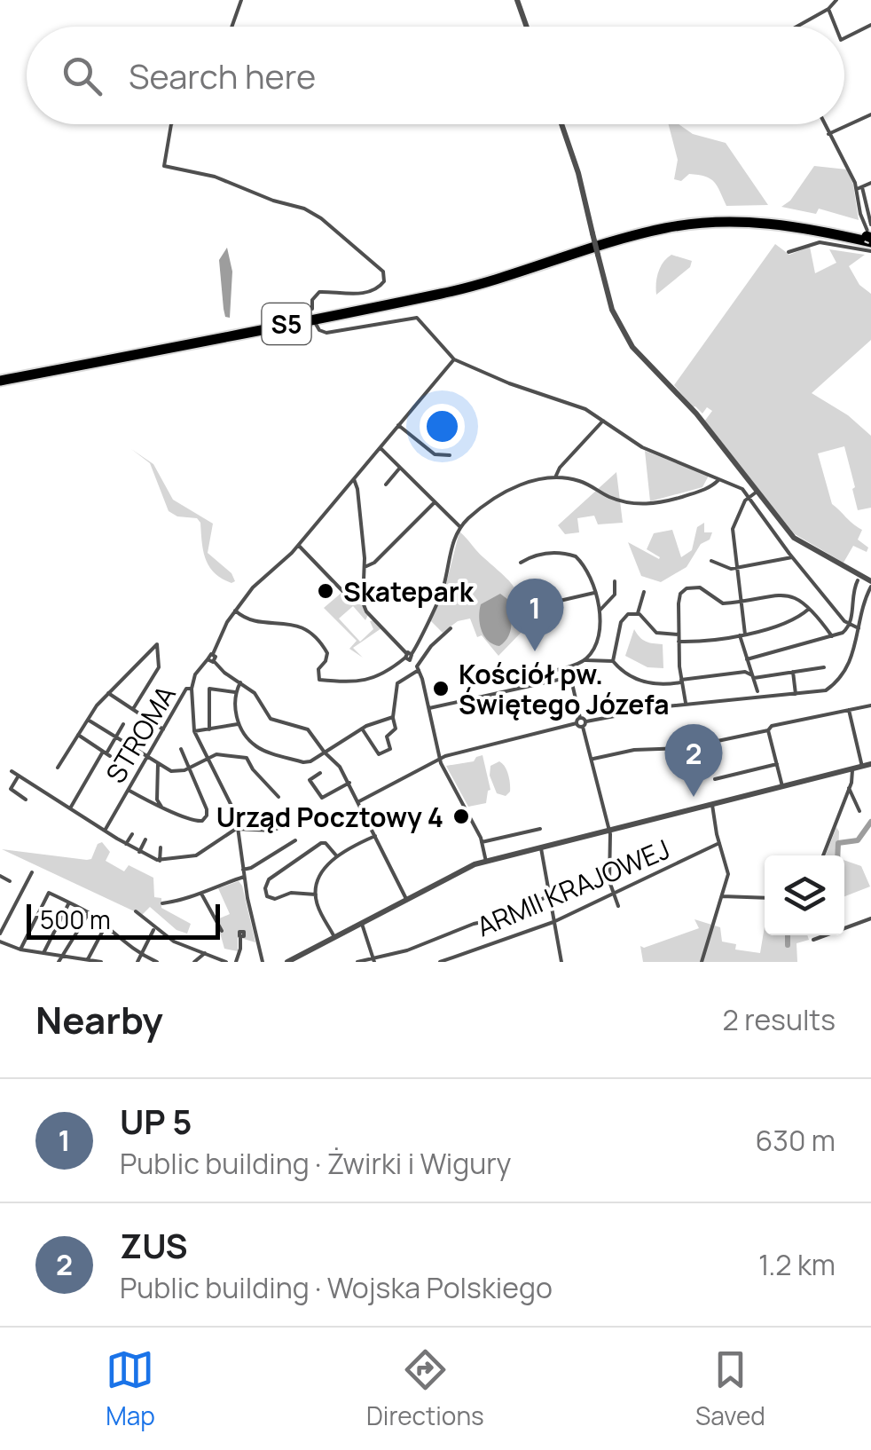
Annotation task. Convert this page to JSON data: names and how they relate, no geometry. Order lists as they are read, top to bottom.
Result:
{
  "streets": {
    "highway": ["S5"],
    "street": ["STROMA", "ARMII KRAJOWEJ"]
  },
  "places": ["Skatepark", "Kościół pw. Świętego Józefa", "Urząd Pocztowy 4"],
  "scale_bar": "500 m",
  "page": {
    "search": "Search here",
    "pins": ["1", "2"],
    "scale": "500 m",
    "heading": ["Nearby", "2 results"],
    "list": [
      {
        "mark": "1",
        "name": "UP 5",
        "note": "Public building · Żwirki i Wigury",
        "value": "630 m"
      },
      {
        "mark": "2",
        "name": "ZUS",
        "note": "Public building · Wojska Polskiego",
        "value": "1.2 km"
      }
    ],
    "nav": ["Map", "Directions", "Saved"]
  }
}
